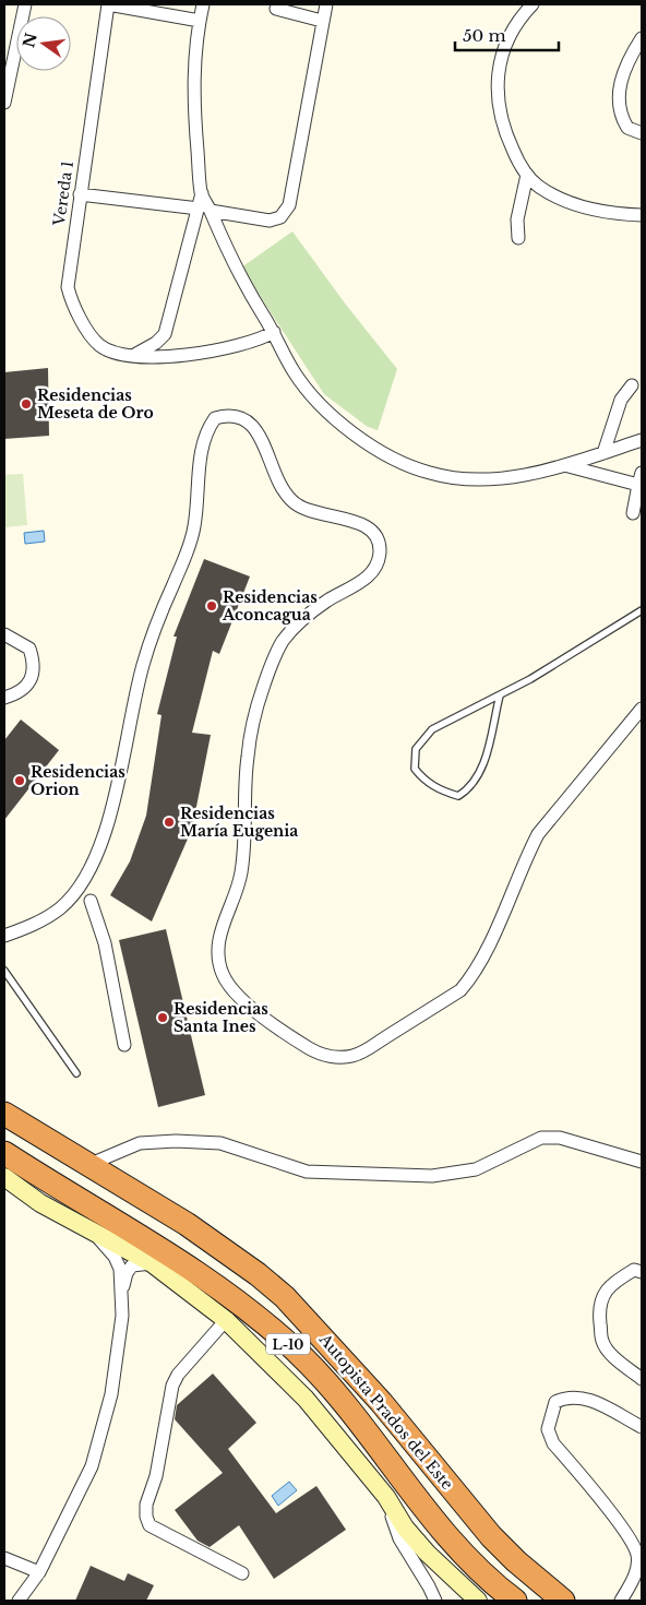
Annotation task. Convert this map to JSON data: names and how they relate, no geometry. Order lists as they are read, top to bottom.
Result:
{
  "streets": {
    "highway": ["L-10", "Autopista Prados del Este"],
    "street": ["Vereda 1"]
  },
  "places": [
    "Residencias Meseta de Oro",
    "Residencias Aconcagua",
    "Residencias Orion",
    "Residencias María Eugenia",
    "Residencias Santa Ines"
  ],
  "scale_bar": "50 m",
  "north": "left"
}
